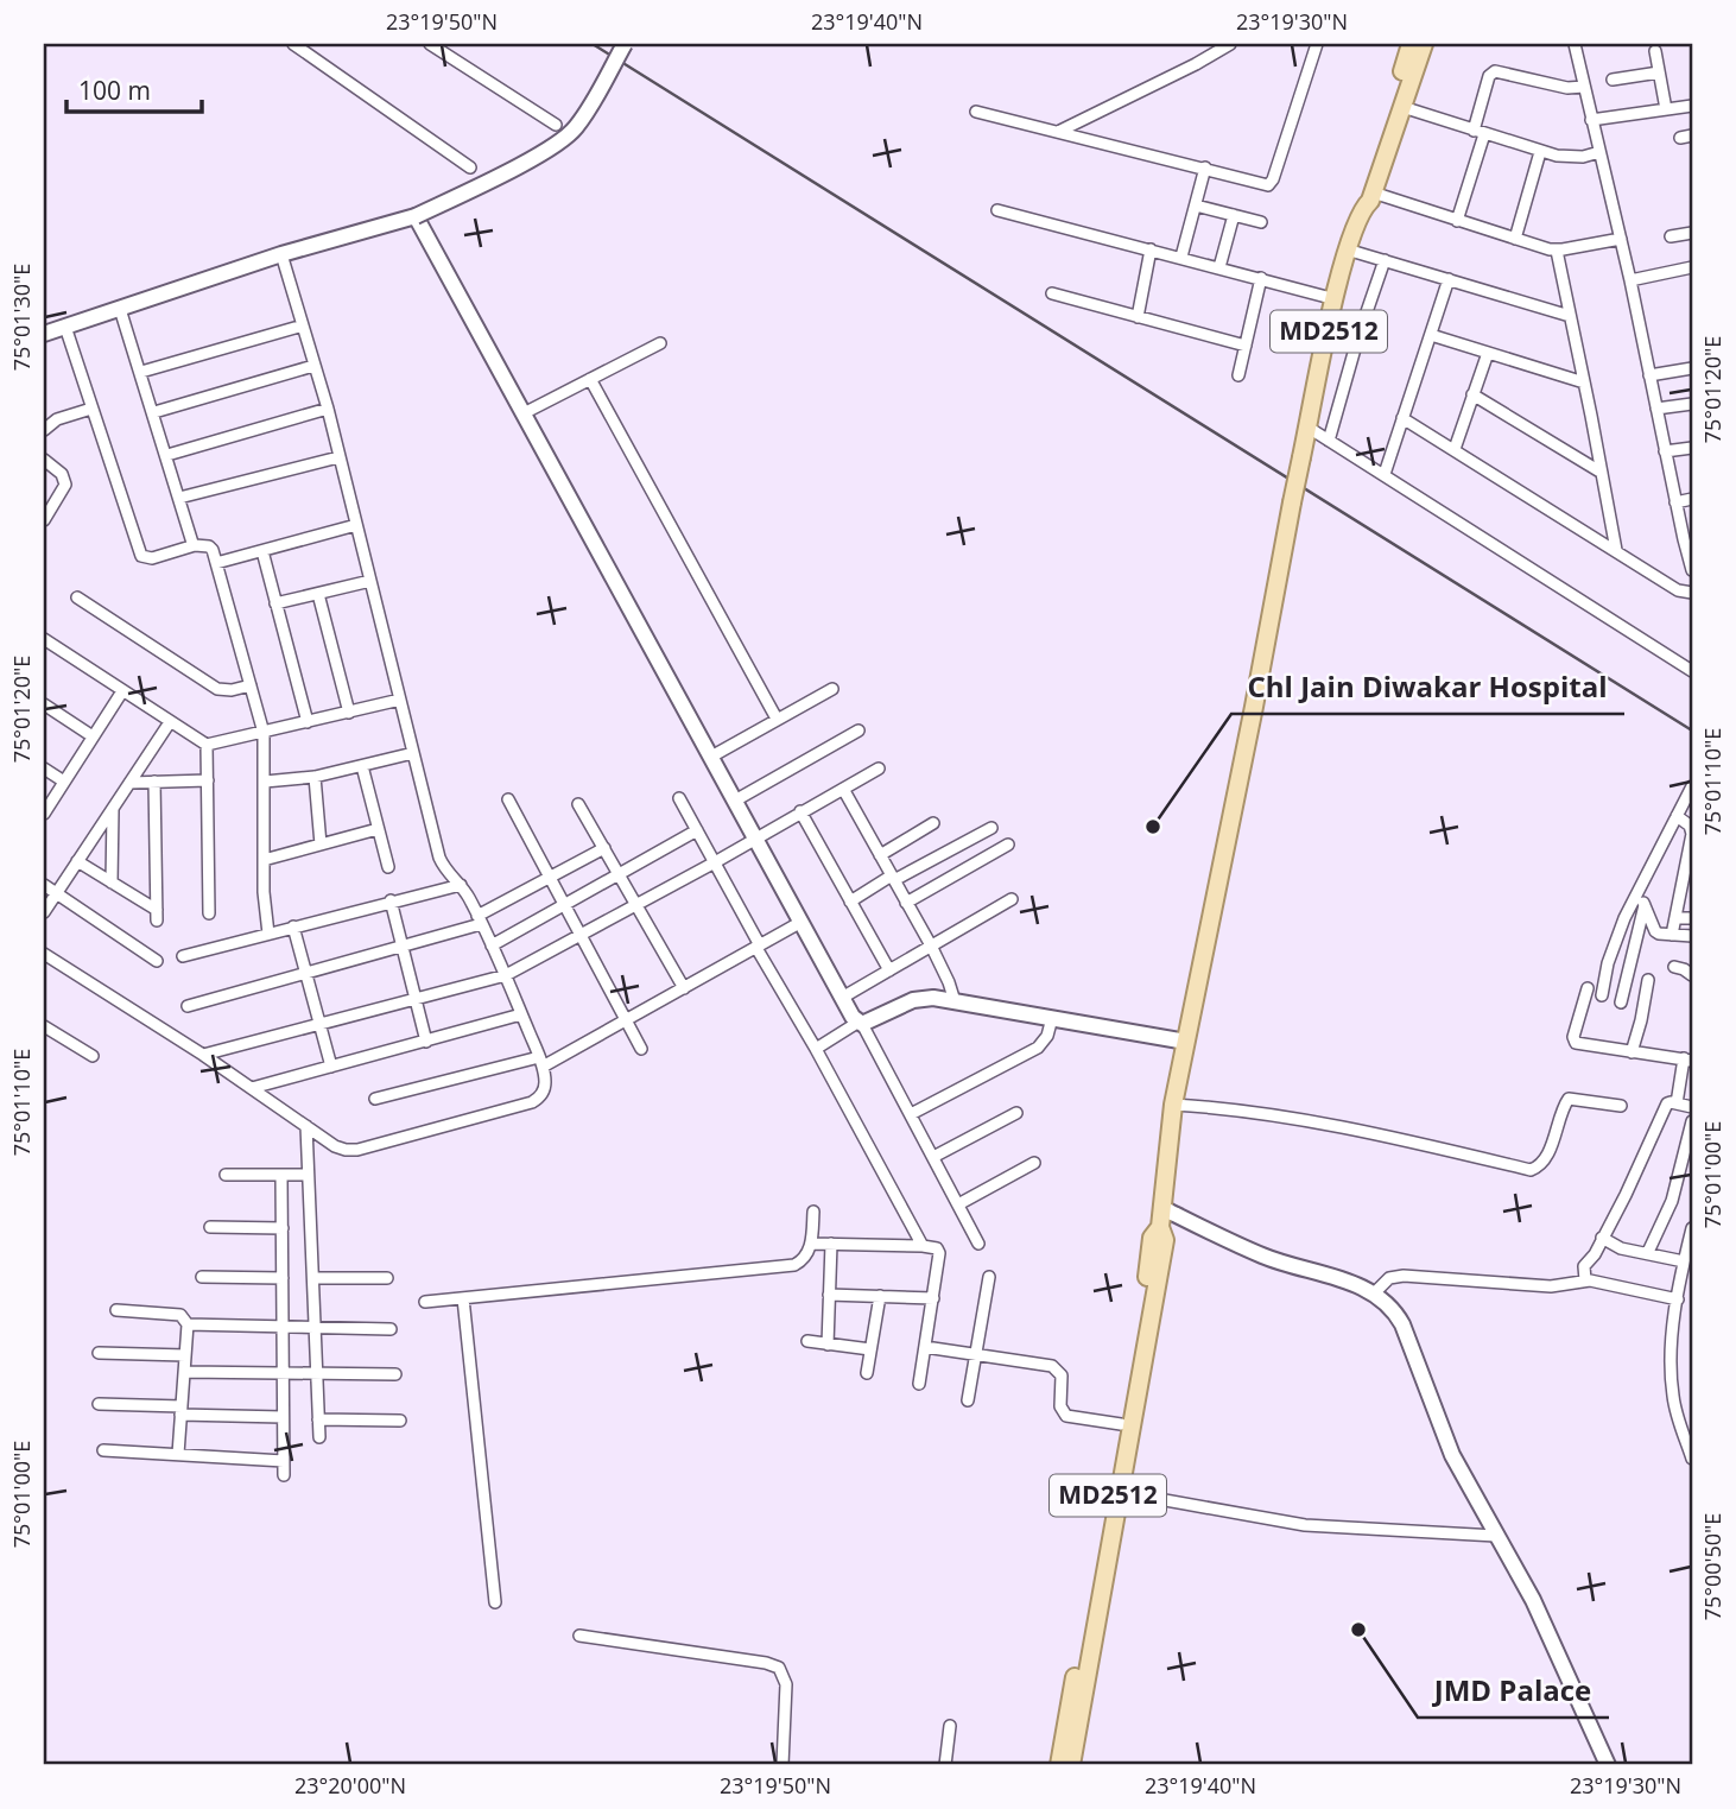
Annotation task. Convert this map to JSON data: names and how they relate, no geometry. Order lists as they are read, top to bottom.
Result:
{
  "streets": {
    "main road": ["MD2512"]
  },
  "places": ["Chl Jain Diwakar Hospital", "JMD Palace"],
  "scale_bar": "100 m",
  "coordinates": [
    "23°19'50\"N",
    "23°19'40\"N",
    "23°19'30\"N",
    "75°01'30\"E",
    "75°01'20\"E",
    "75°01'10\"E",
    "75°01'00\"E",
    "75°00'50\"E",
    "23°20'00\"N"
  ]
}
